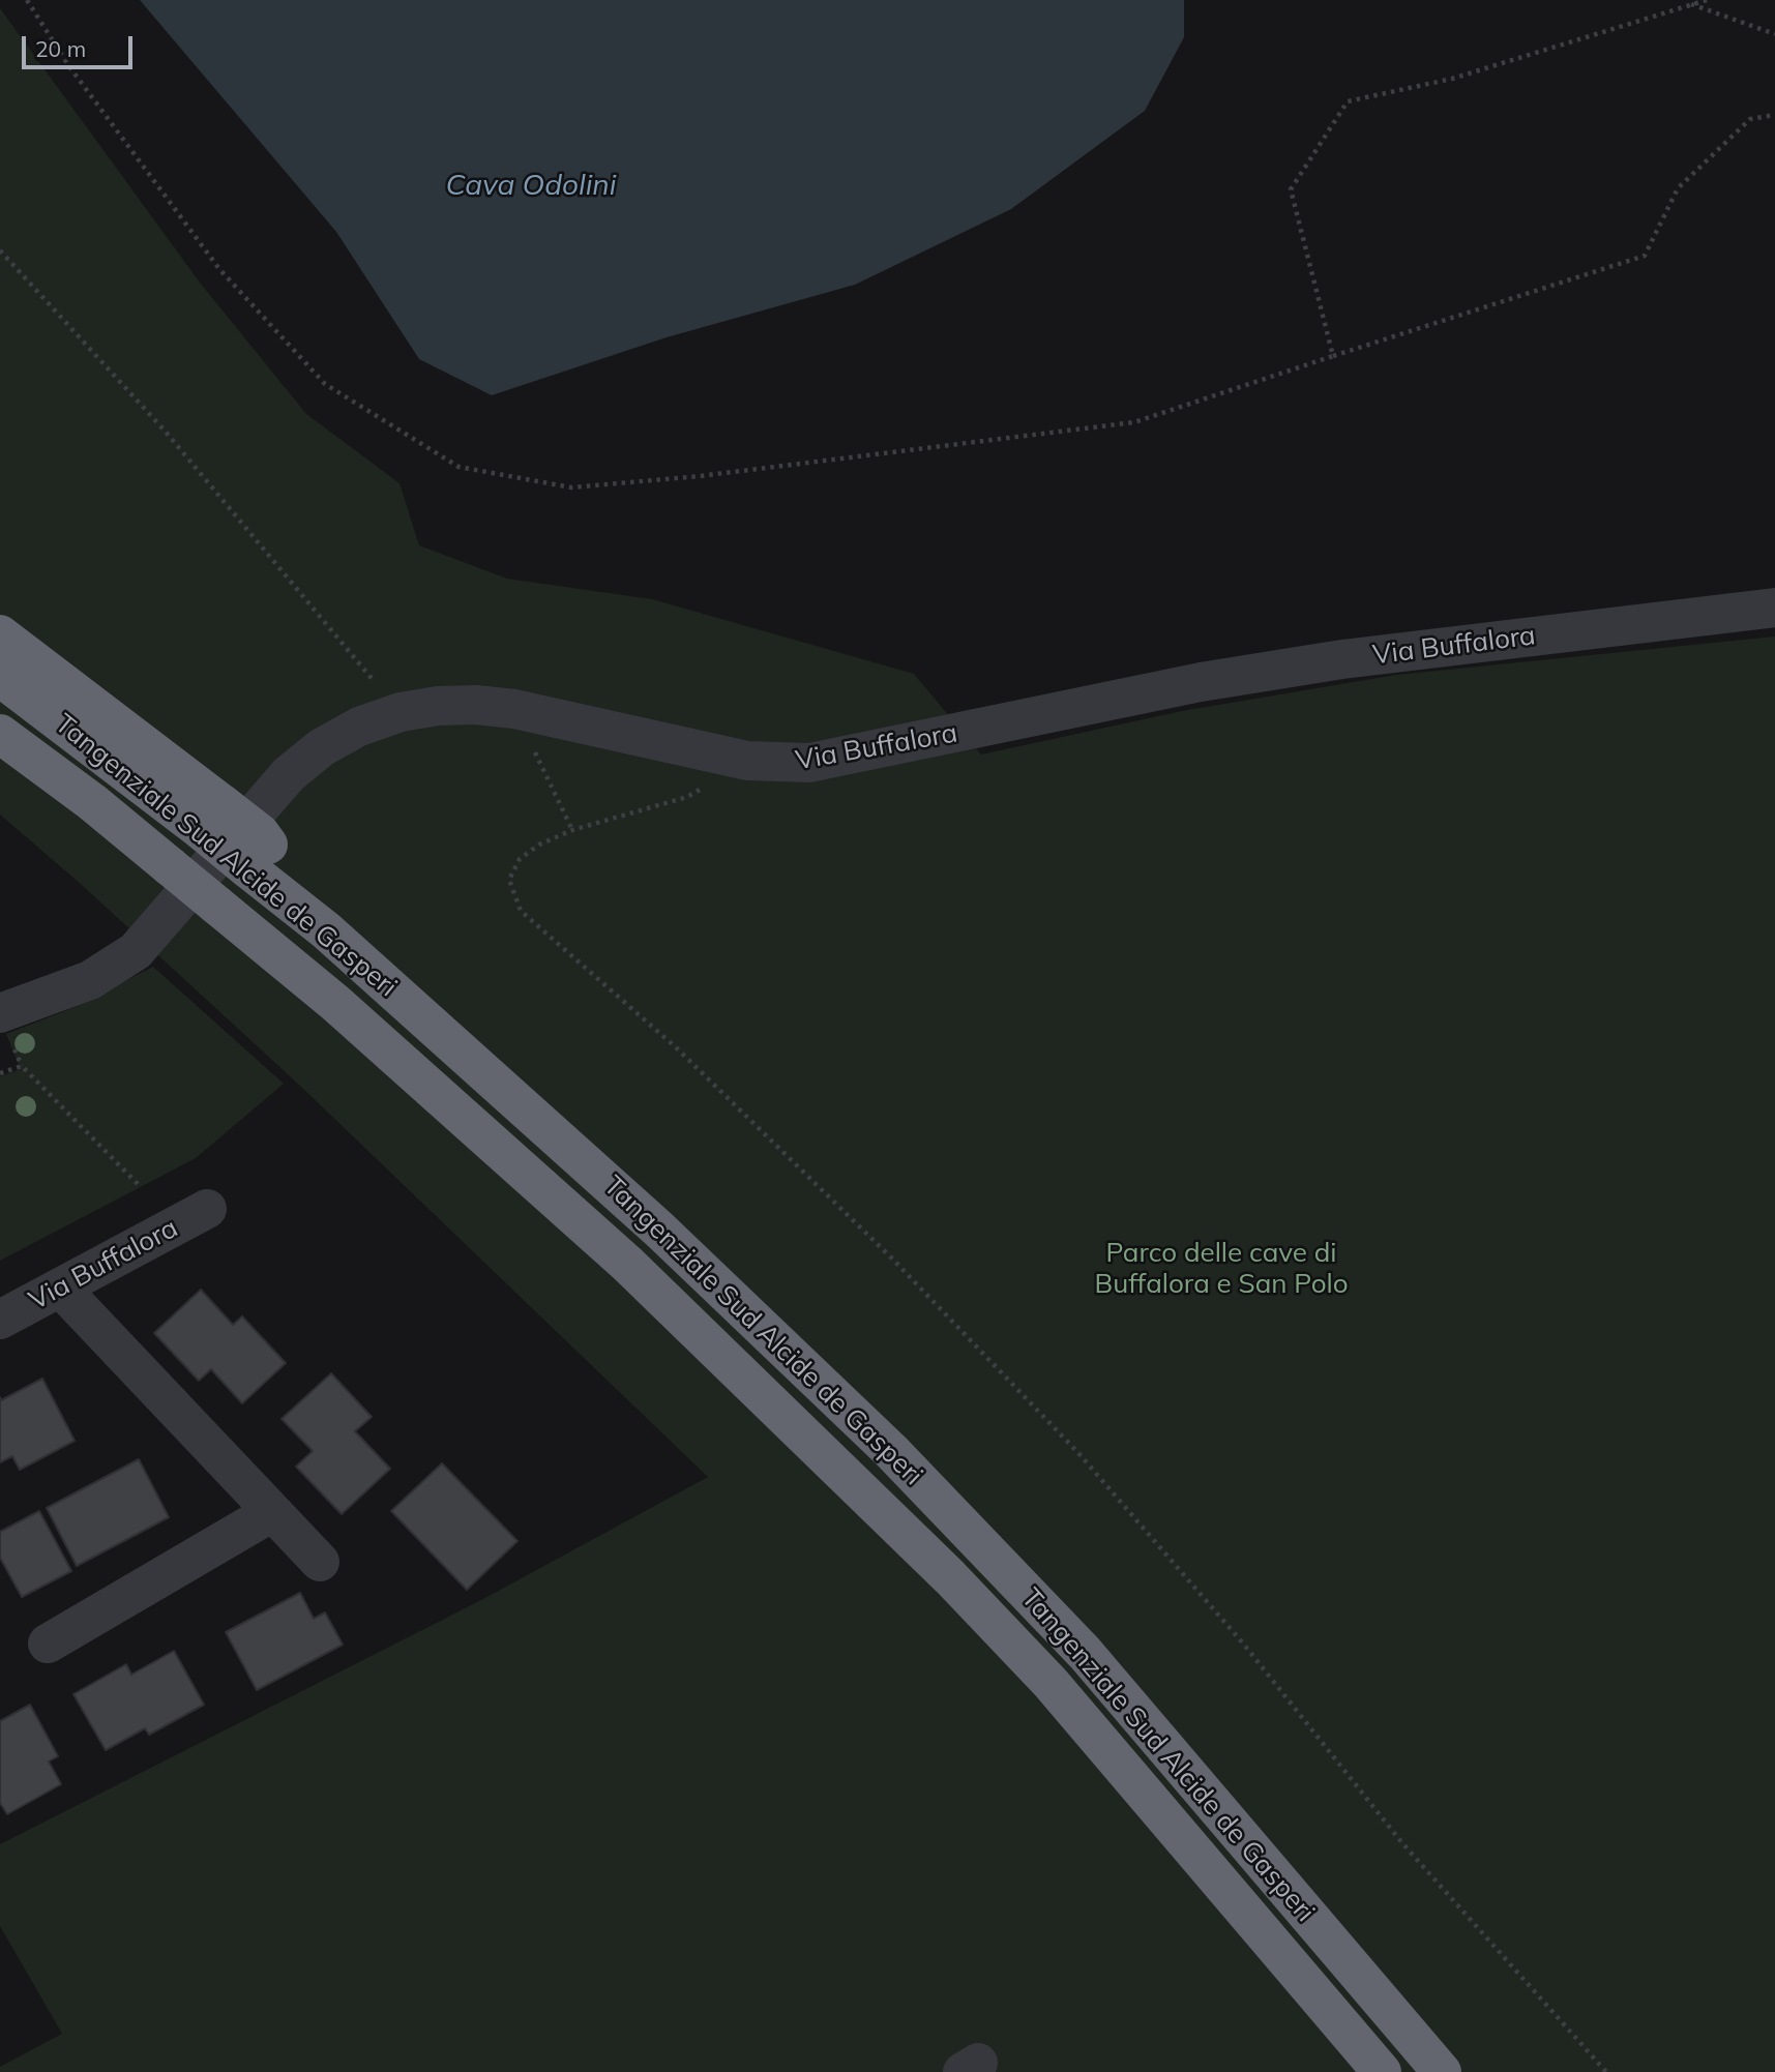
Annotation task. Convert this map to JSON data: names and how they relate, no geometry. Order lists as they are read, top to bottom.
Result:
{
  "streets": {
    "highway": ["Tangenziale Sud Alcide de Gasperi"],
    "street": ["Via Buffalora"]
  },
  "water": ["Cava Odolini"],
  "parks": ["Parco delle cave di Buffalora e San Polo"],
  "scale_bar": "20 m"
}
